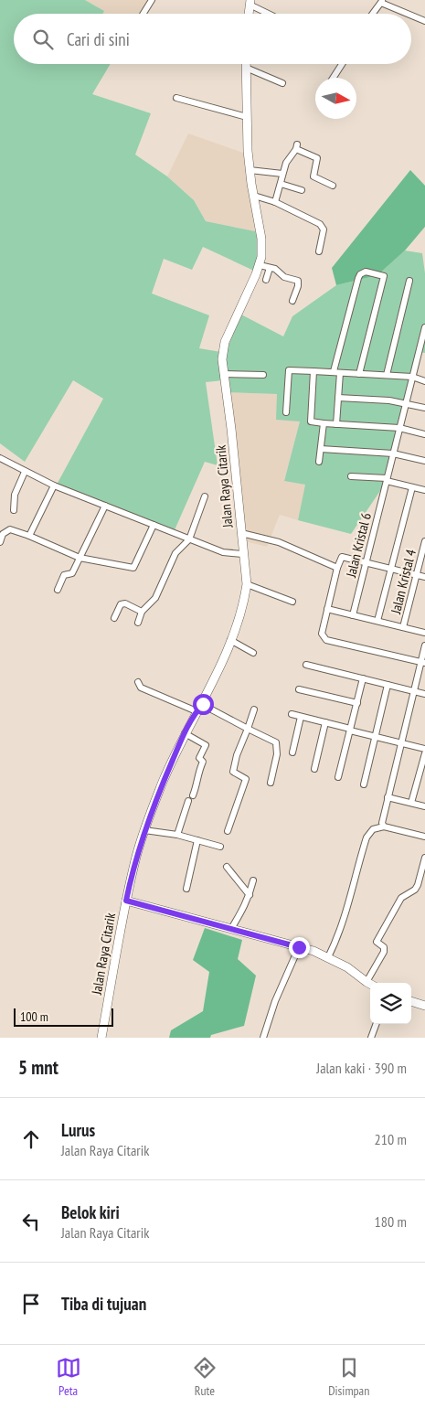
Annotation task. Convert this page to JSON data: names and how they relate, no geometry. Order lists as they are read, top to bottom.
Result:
{
  "streets": {
    "street": ["Jalan Raya Citarik", "Jalan Kristal 6", "Jalan Kristal 4"]
  },
  "scale_bar": "100 m",
  "north": "right",
  "page": {
    "search": "Cari di sini",
    "scale": "100 m",
    "heading": ["5 mnt", "Jalan kaki · 390 m"],
    "list": [
      ["Lurus", "Jalan Raya Citarik", "210 m"],
      ["Belok kiri", "Jalan Raya Citarik", "180 m"],
      "Tiba di tujuan"
    ],
    "nav": ["Peta", "Rute", "Disimpan"]
  }
}
